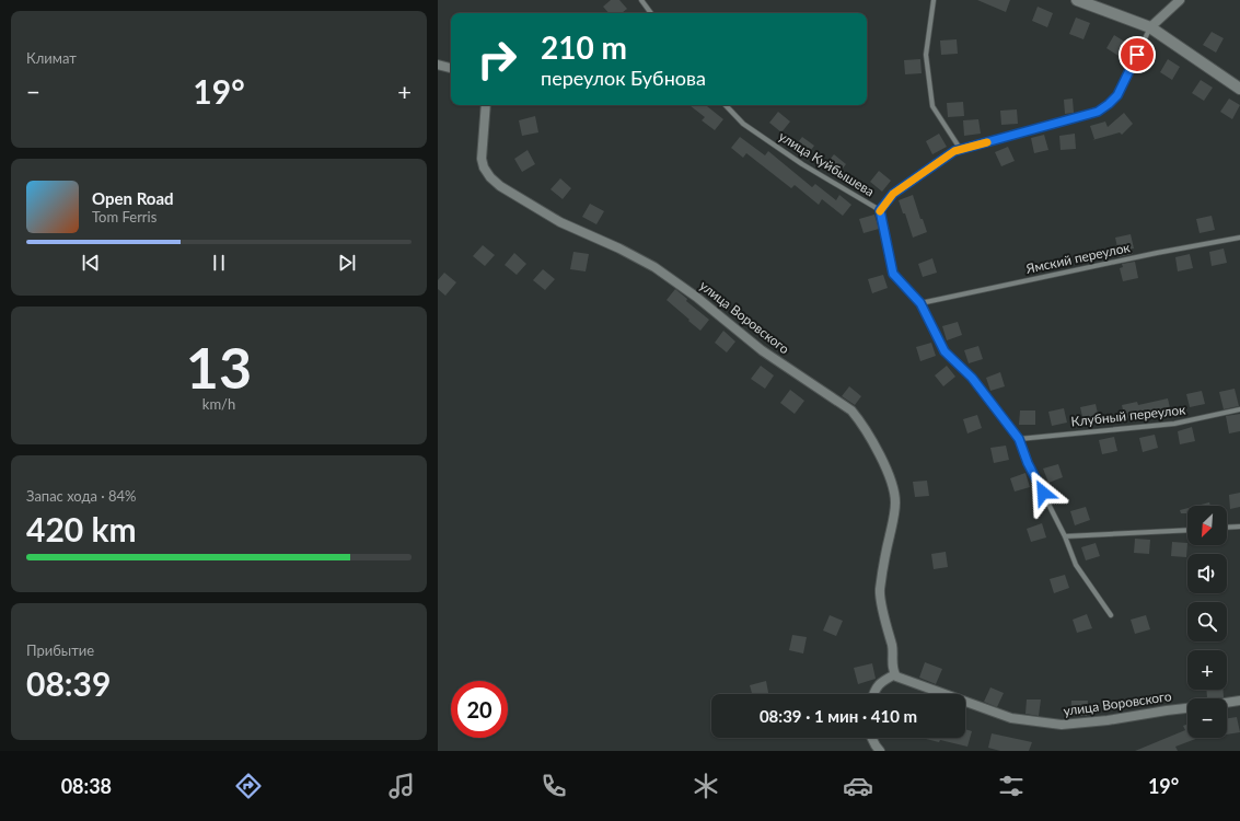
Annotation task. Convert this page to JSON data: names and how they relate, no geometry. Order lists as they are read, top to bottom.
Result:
{
  "streets": {
    "street": ["улица Воровского"],
    "lane": ["улица Куйбышева", "Ямский переулок", "Клубный переулок"]
  },
  "crossings": [
    ["улица Куйбышева", "Ямский переулок"],
    ["улица Куйбышева", "Клубный переулок"]
  ],
  "north": "bottom left",
  "page": {
    "tile": [
      "Климат",
      ["13", "km/h"],
      ["Запас хода · 84%", "420 km"],
      ["Прибытие", "08:39"]
    ],
    "turn": ["210 m", "переулок Бубнова"],
    "heat": ["−", "19°", "+"],
    "song": ["Open Road", "Tom Ferris"],
    "map_buttons": ["+", "−"],
    "limit": "20",
    "trip": "08:39 · 1 мин · 410 m",
    "tabs": ["08:38", "19°"]
  }
}
